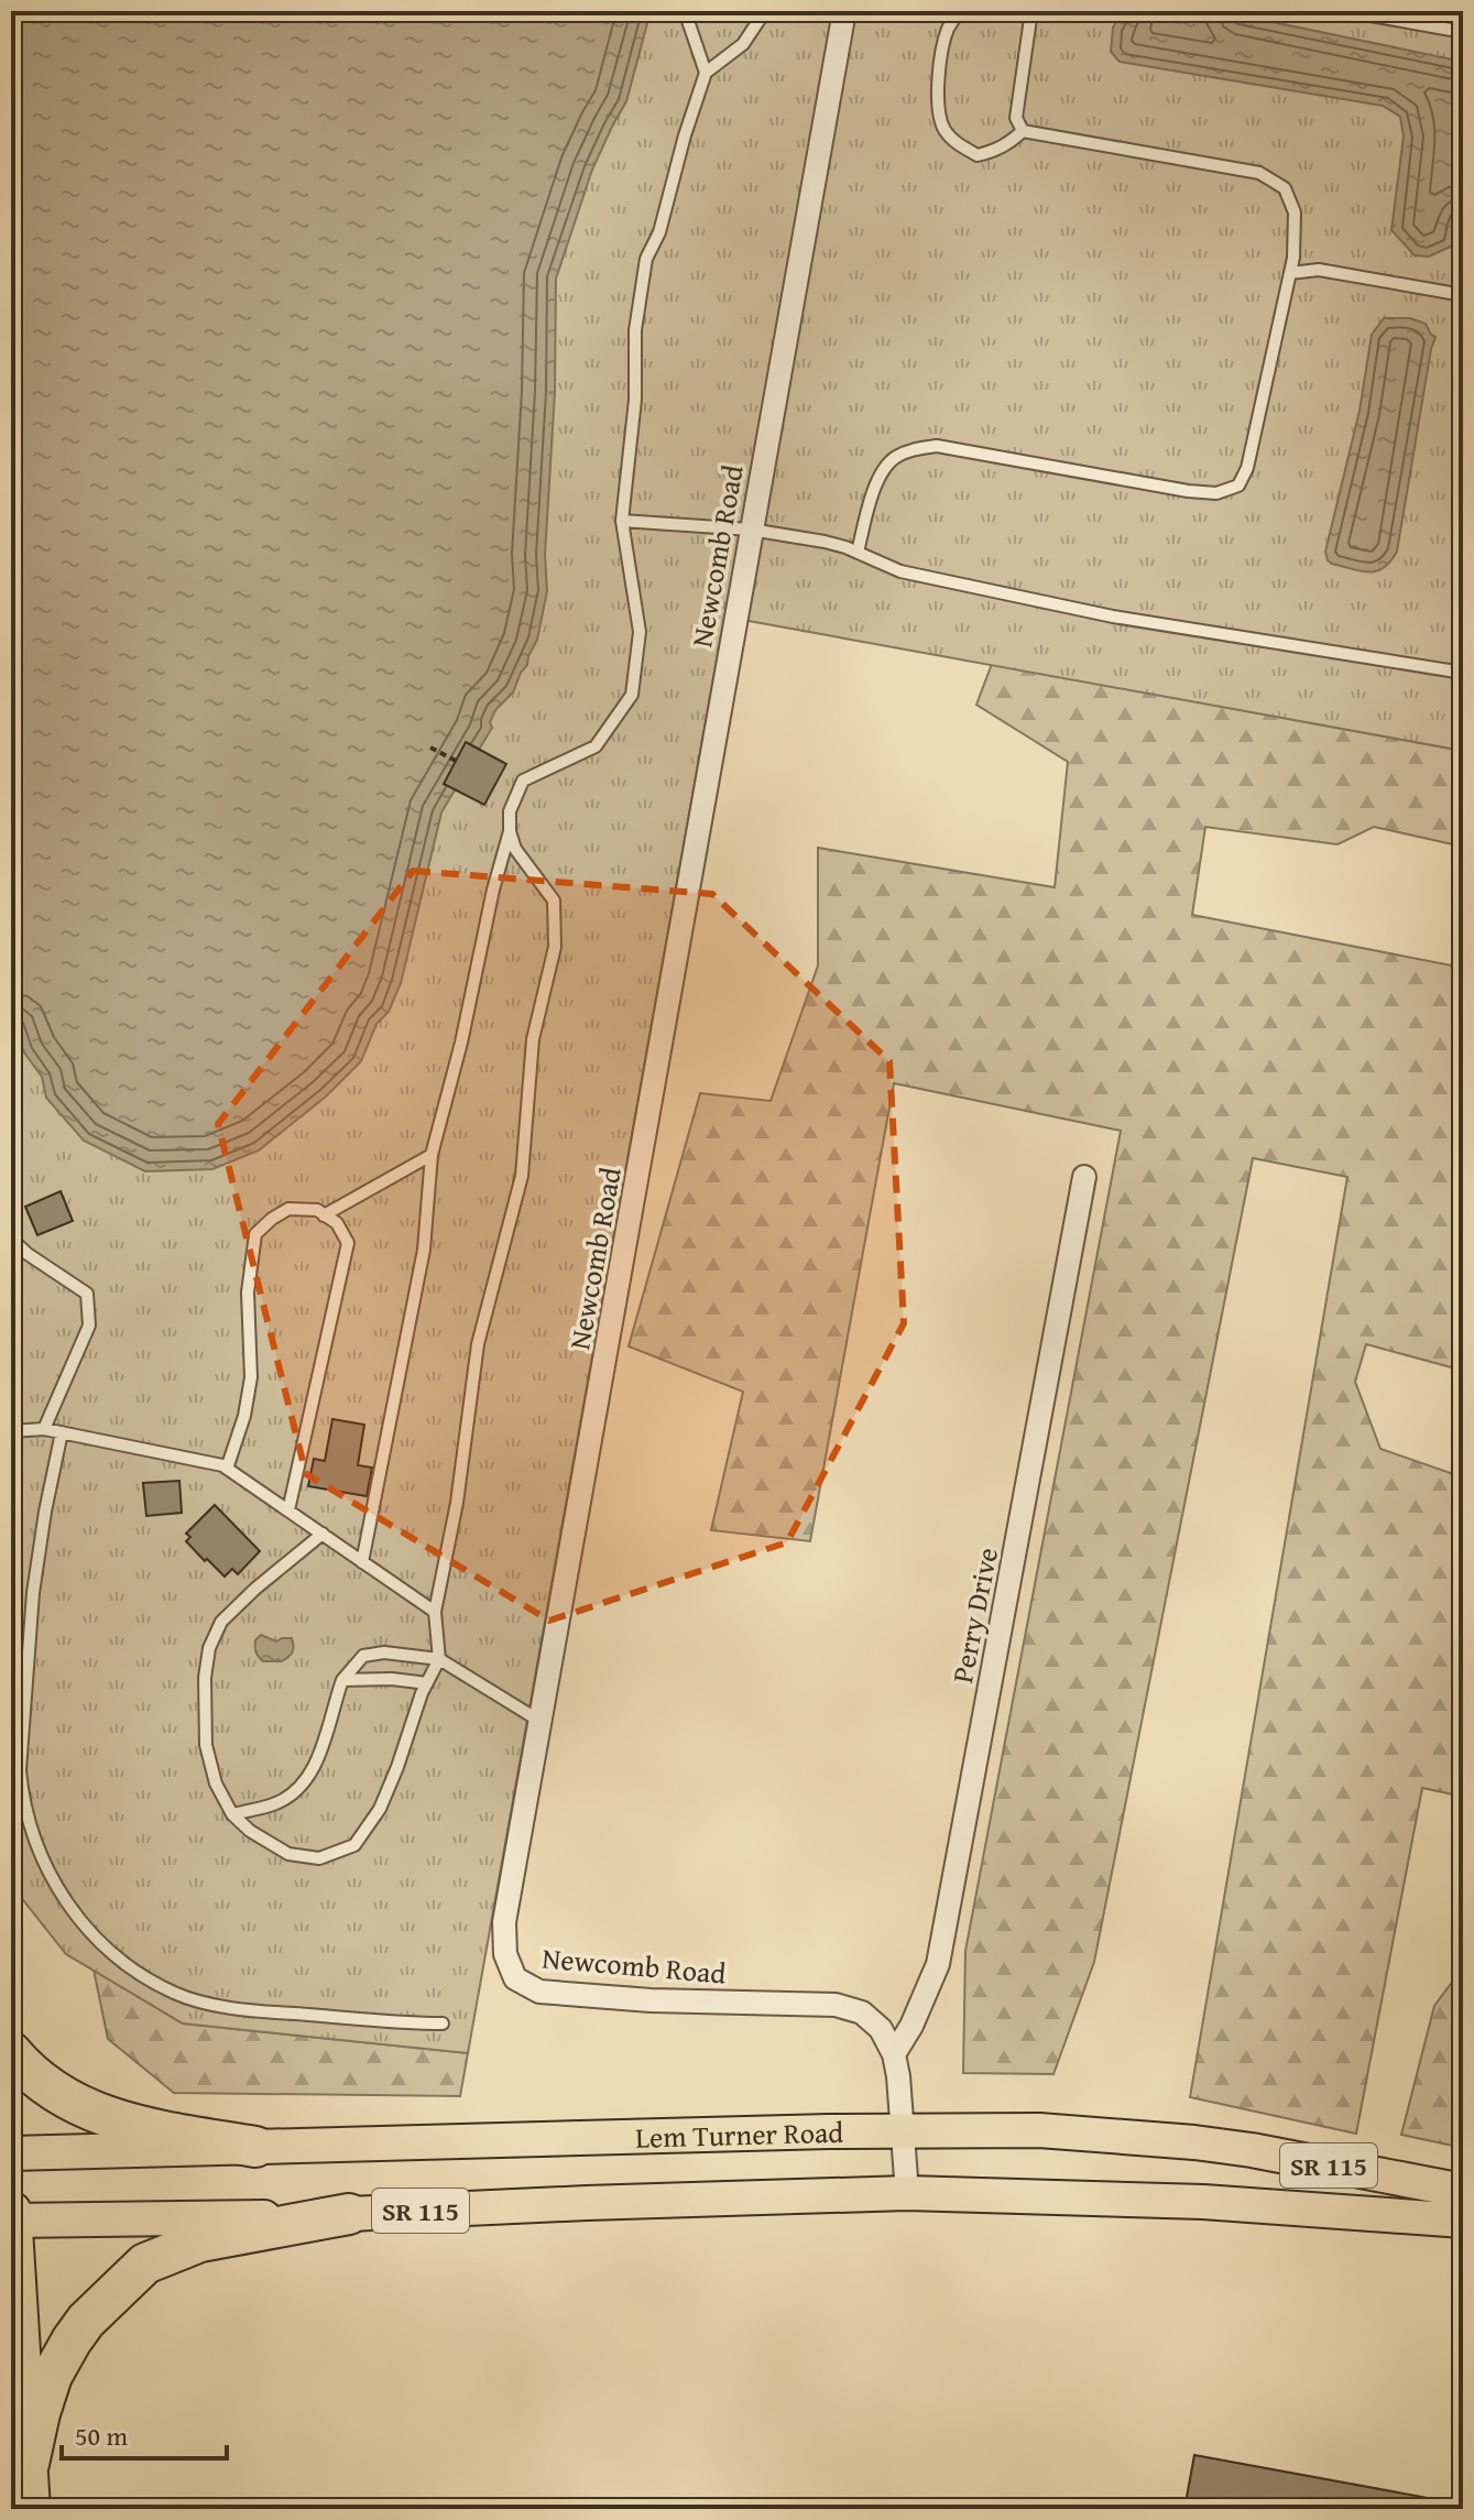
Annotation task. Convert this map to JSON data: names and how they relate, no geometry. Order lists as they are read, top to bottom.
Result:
{
  "streets": {
    "main road": ["Lem Turner Road", "SR 115"],
    "street": ["Newcomb Road", "Perry Drive"]
  },
  "crossings": [
    ["Newcomb Road", "Perry Drive"],
    ["Newcomb Road", "Lem Turner Road"],
    ["Newcomb Road", "SR 115"]
  ],
  "scale_bar": "50 m"
}
